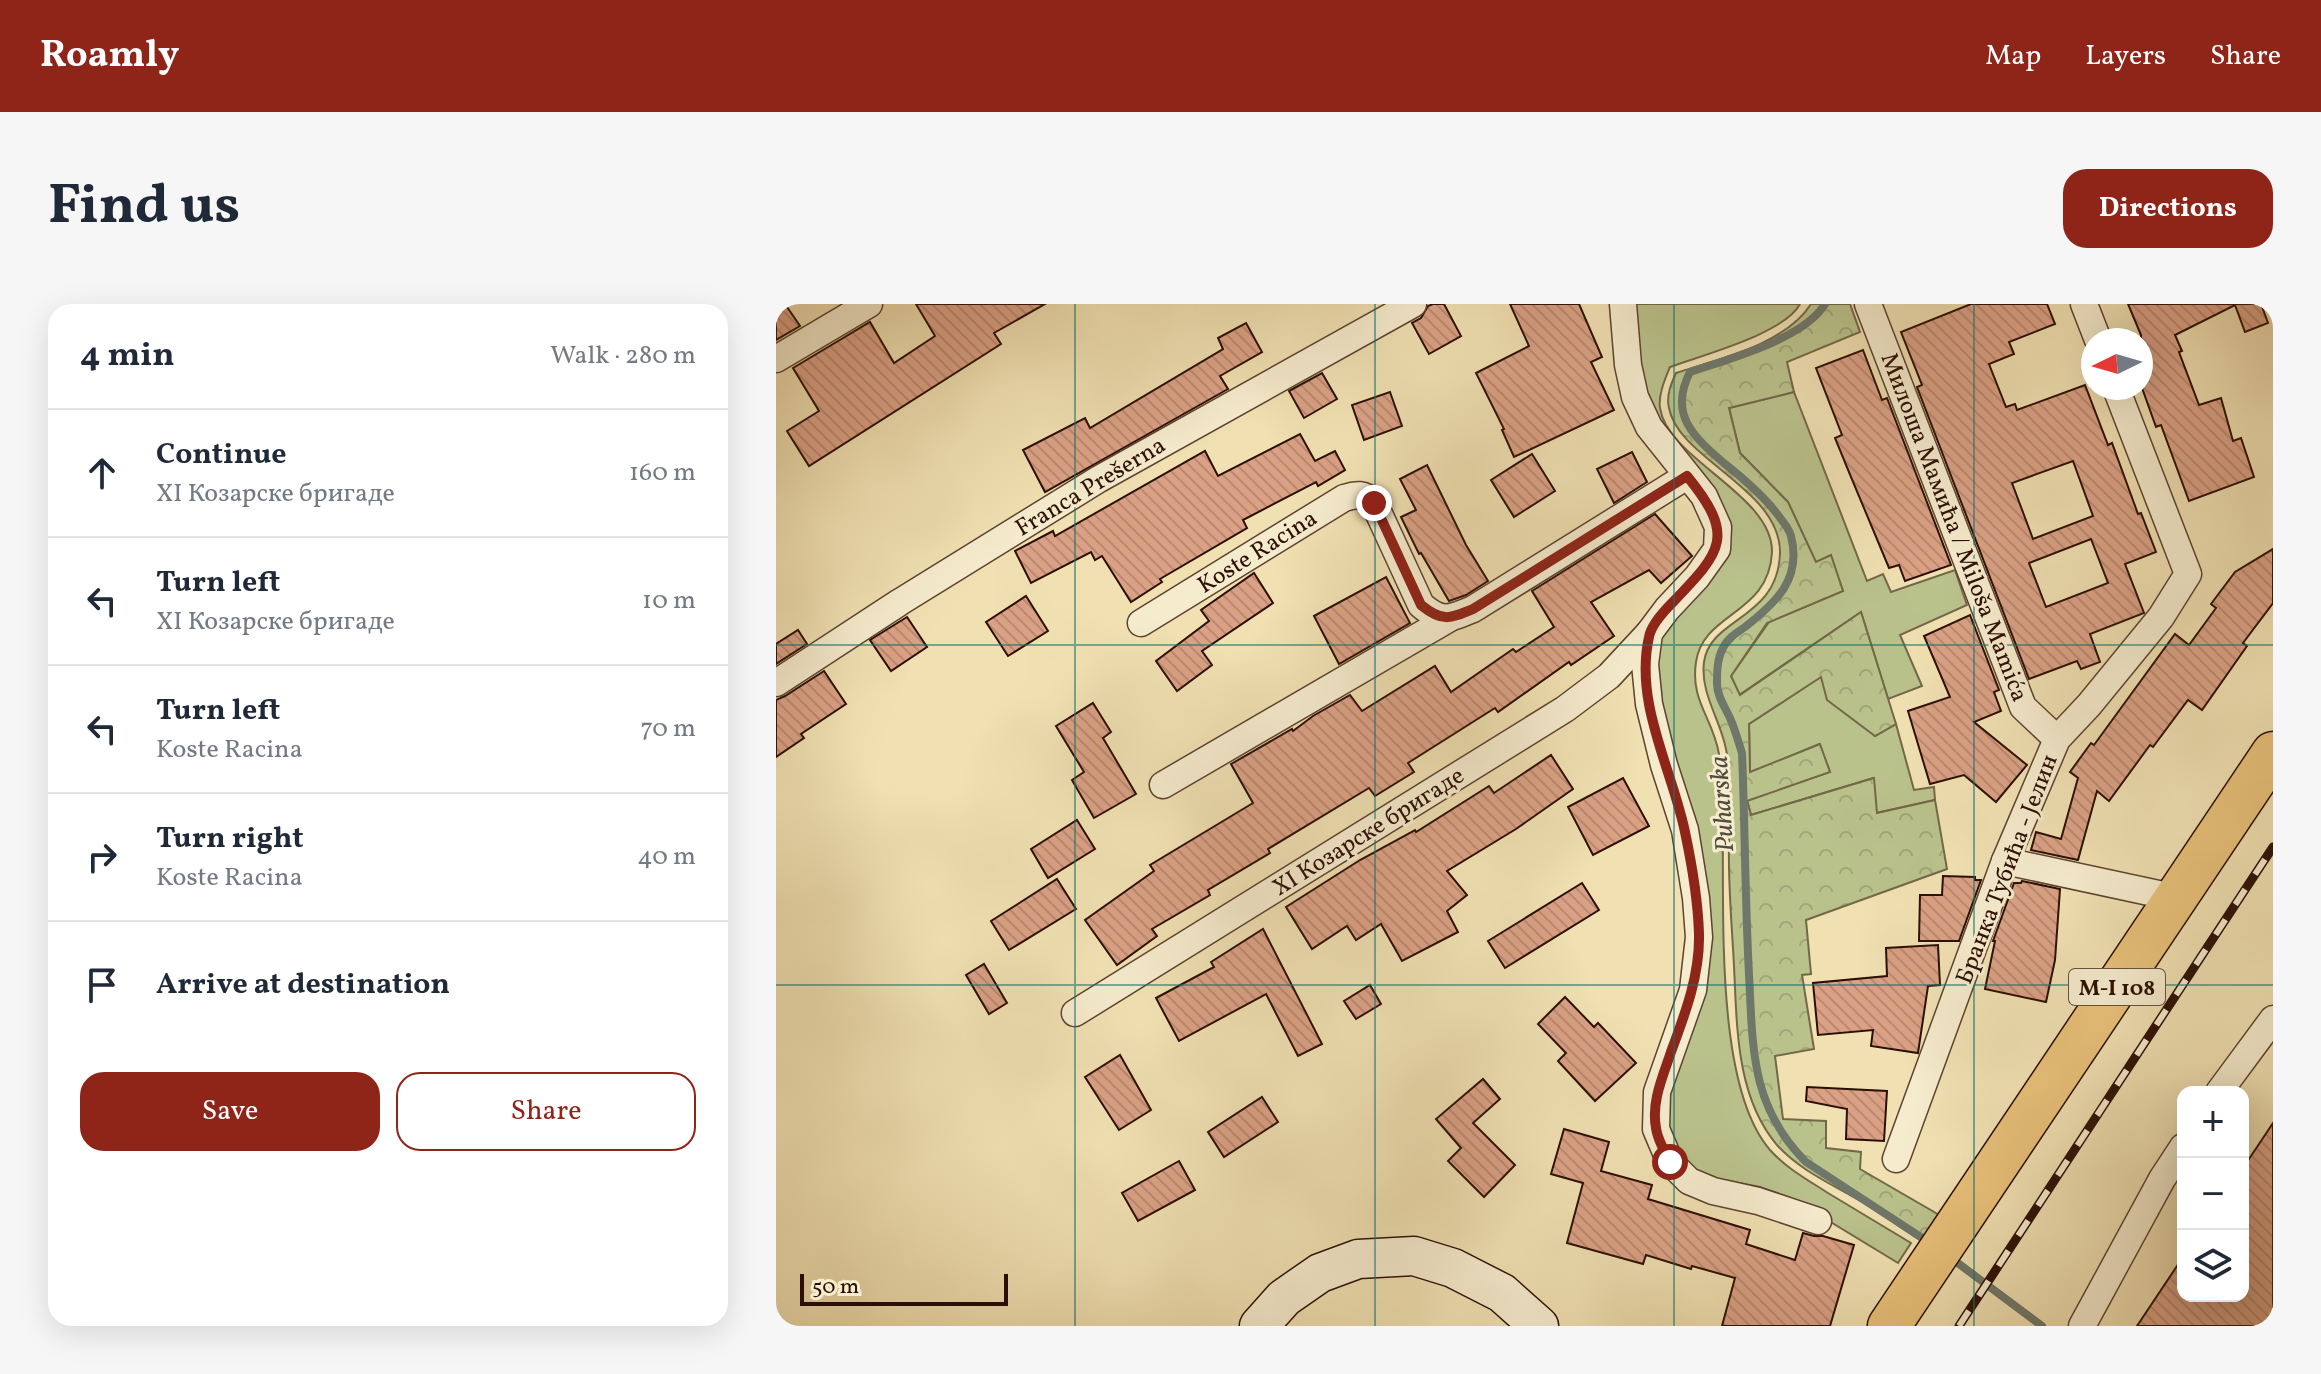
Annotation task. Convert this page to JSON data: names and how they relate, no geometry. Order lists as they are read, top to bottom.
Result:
{
  "streets": {
    "main road": ["M-I 108"],
    "street": [
      "Franca Prešerna",
      "Милоша Мамића / Miloša Mamića",
      "Koste Racina",
      "XI Козарске бригаде",
      "Бранка Тубића - Јелин"
    ]
  },
  "crossings": [
    ["Милоша Мамића / Miloša Mamića", "Бранка Тубића - Јелин"]
  ],
  "water": ["Puharska"],
  "scale_bar": "50 m",
  "north": "left",
  "page": {
    "header": "Roamly",
    "nav": ["Map", "Layers", "Share"],
    "title": "Find us",
    "buttons": [
      "Directions",
      ["Save", "Share"]
    ],
    "heading": ["4 min", "Walk · 280 m"],
    "list": [
      ["Continue", "XI Козарске бригаде", "160 m"],
      ["Turn left", "XI Козарске бригаде", "10 m"],
      ["Turn left", "Koste Racina", "70 m"],
      ["Turn right", "Koste Racina", "40 m"],
      "Arrive at destination"
    ],
    "map_buttons": ["+", "−"],
    "scale": "50 m"
  }
}
